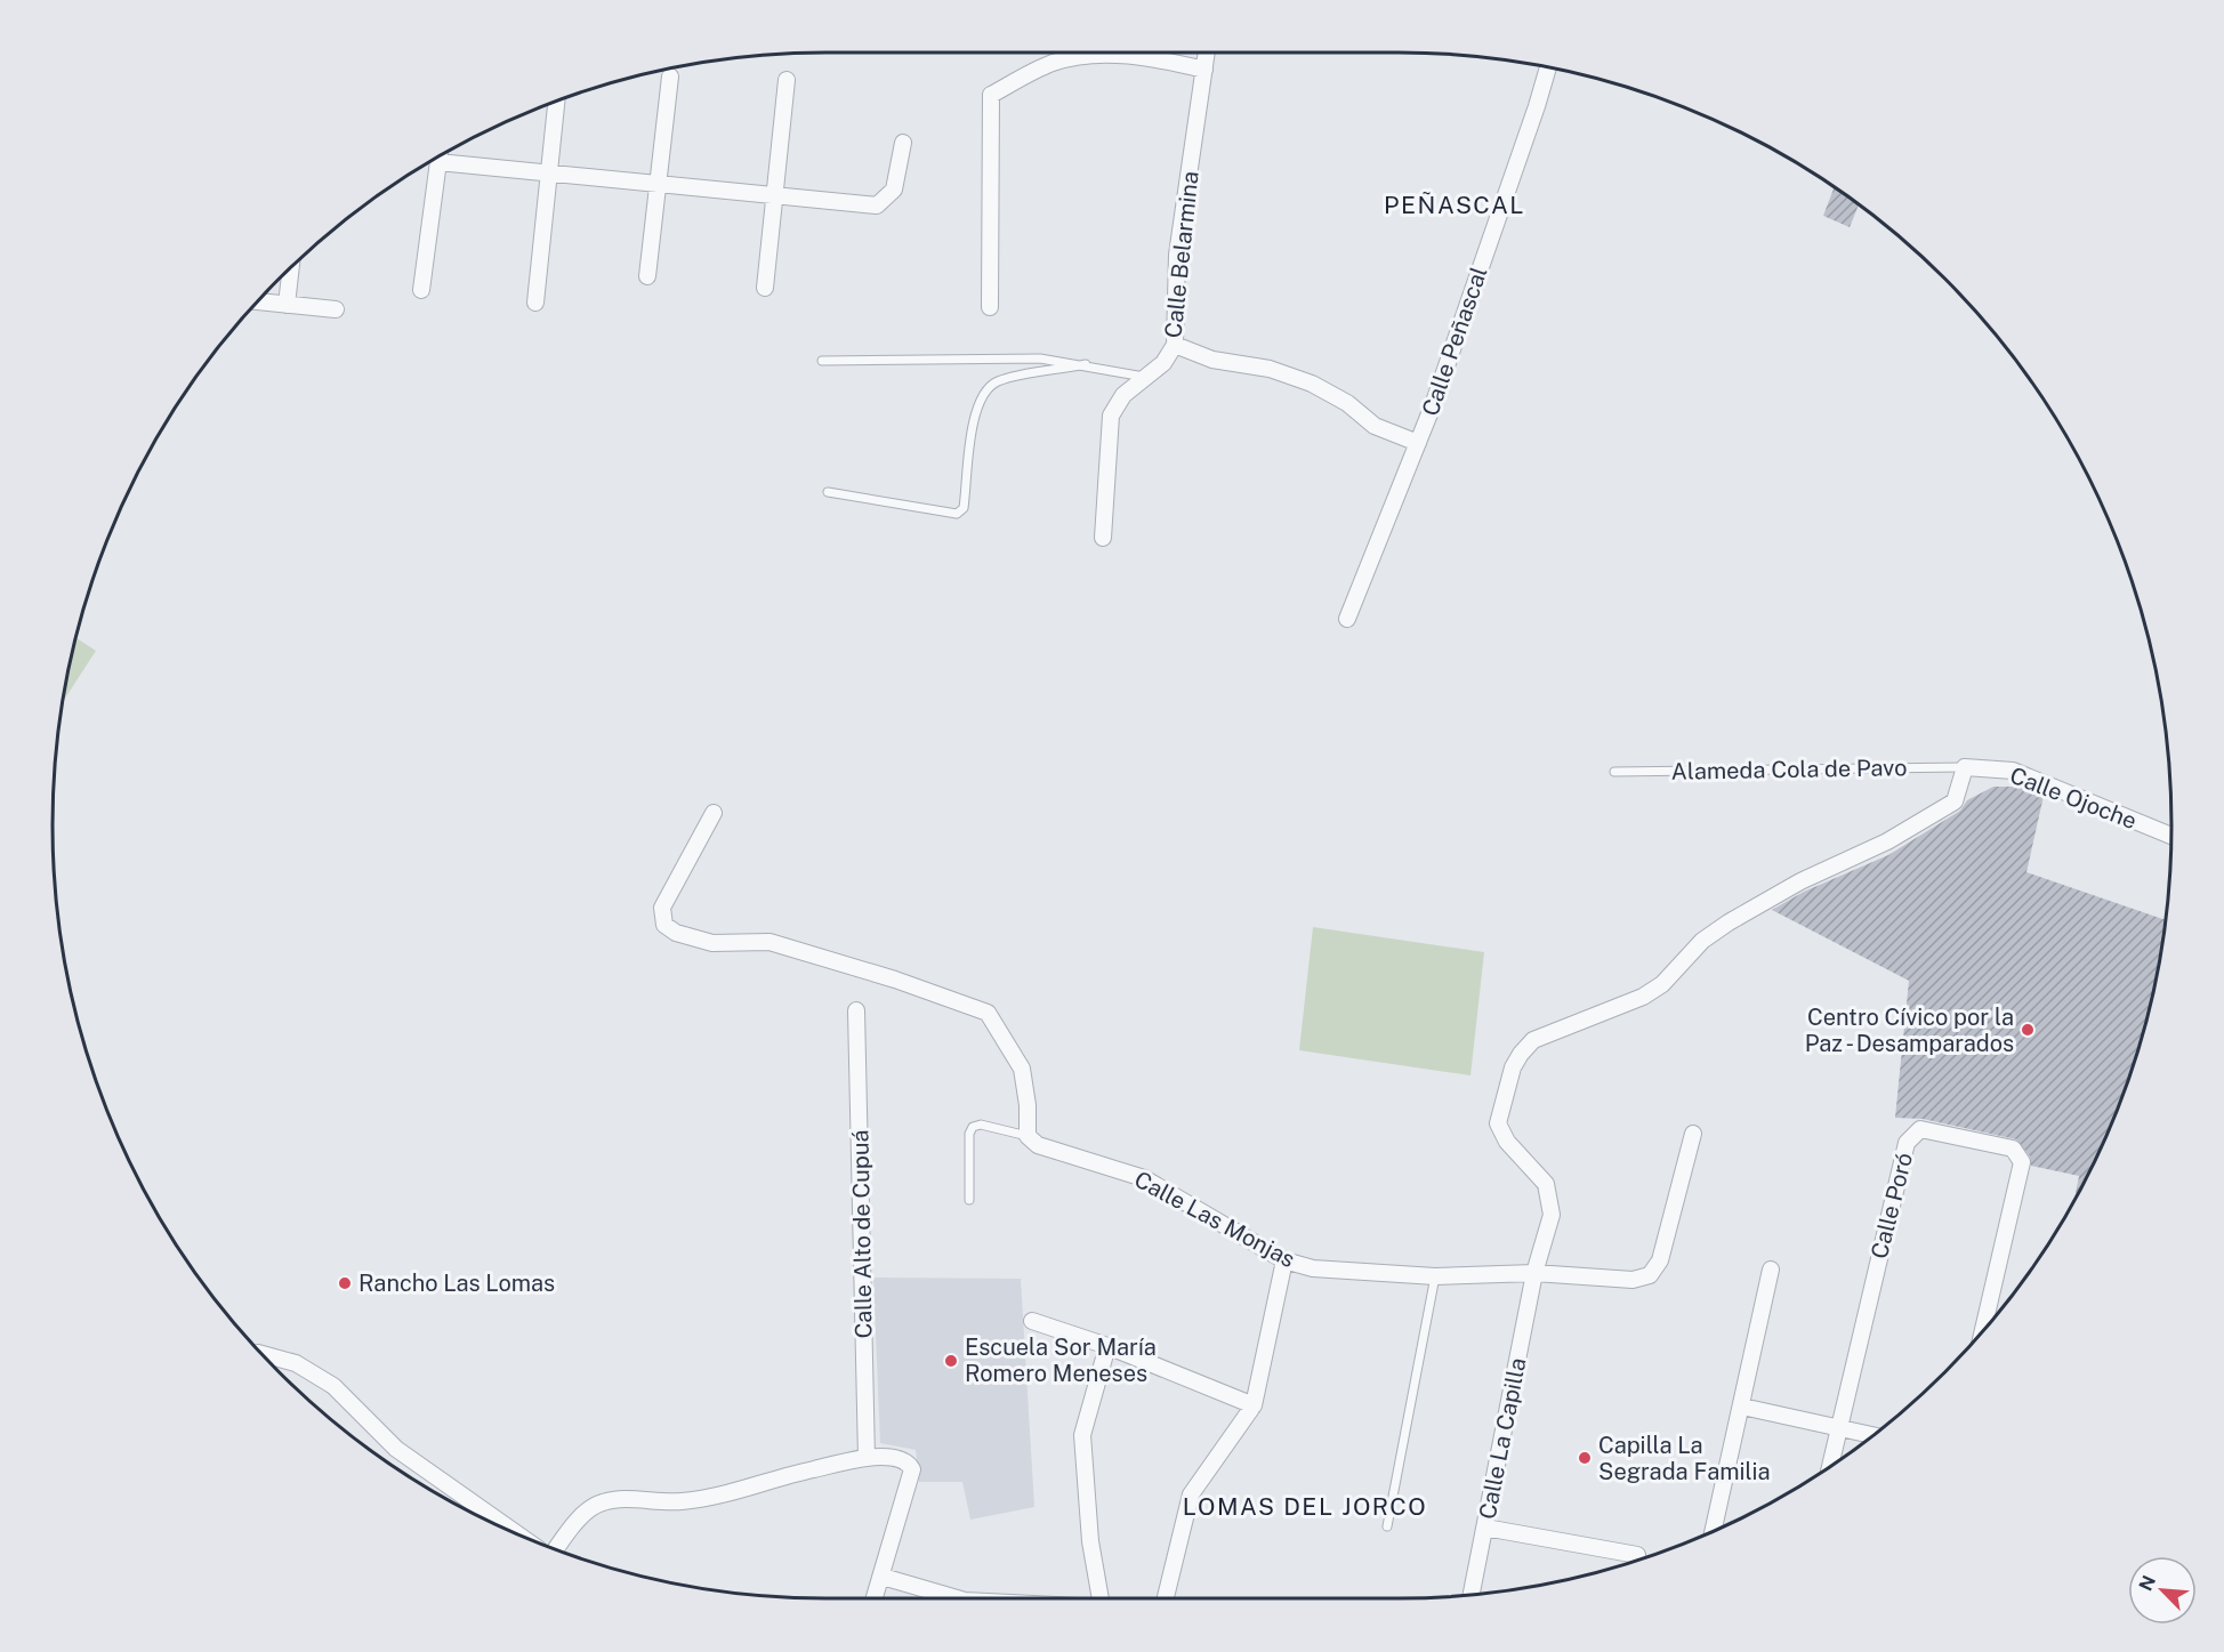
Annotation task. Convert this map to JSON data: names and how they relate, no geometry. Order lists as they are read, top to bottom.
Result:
{
  "streets": {
    "street": [
      "Calle Belarmina",
      "Calle Peñascal",
      "Calle Ojoche",
      "Calle Poró",
      "Calle Las Monjas",
      "Calle Alto de Cupuá",
      "Calle La Capilla"
    ],
    "lane": ["Alameda Cola de Pavo"]
  },
  "crossings": [
    ["Alameda Cola de Pavo", "Calle Ojoche"],
    ["Alameda Cola de Pavo", "Calle La Capilla"],
    ["Calle Ojoche", "Calle La Capilla"],
    ["Calle Las Monjas", "Calle La Capilla"]
  ],
  "districts": ["PEÑASCAL", "LOMAS DEL JORCO"],
  "places": [
    "Centro Cívico por la Paz - Desamparados",
    "Rancho Las Lomas",
    "Escuela Sor María Romero Meneses",
    "Capilla La Segrada Familia"
  ],
  "north": "top left"
}
